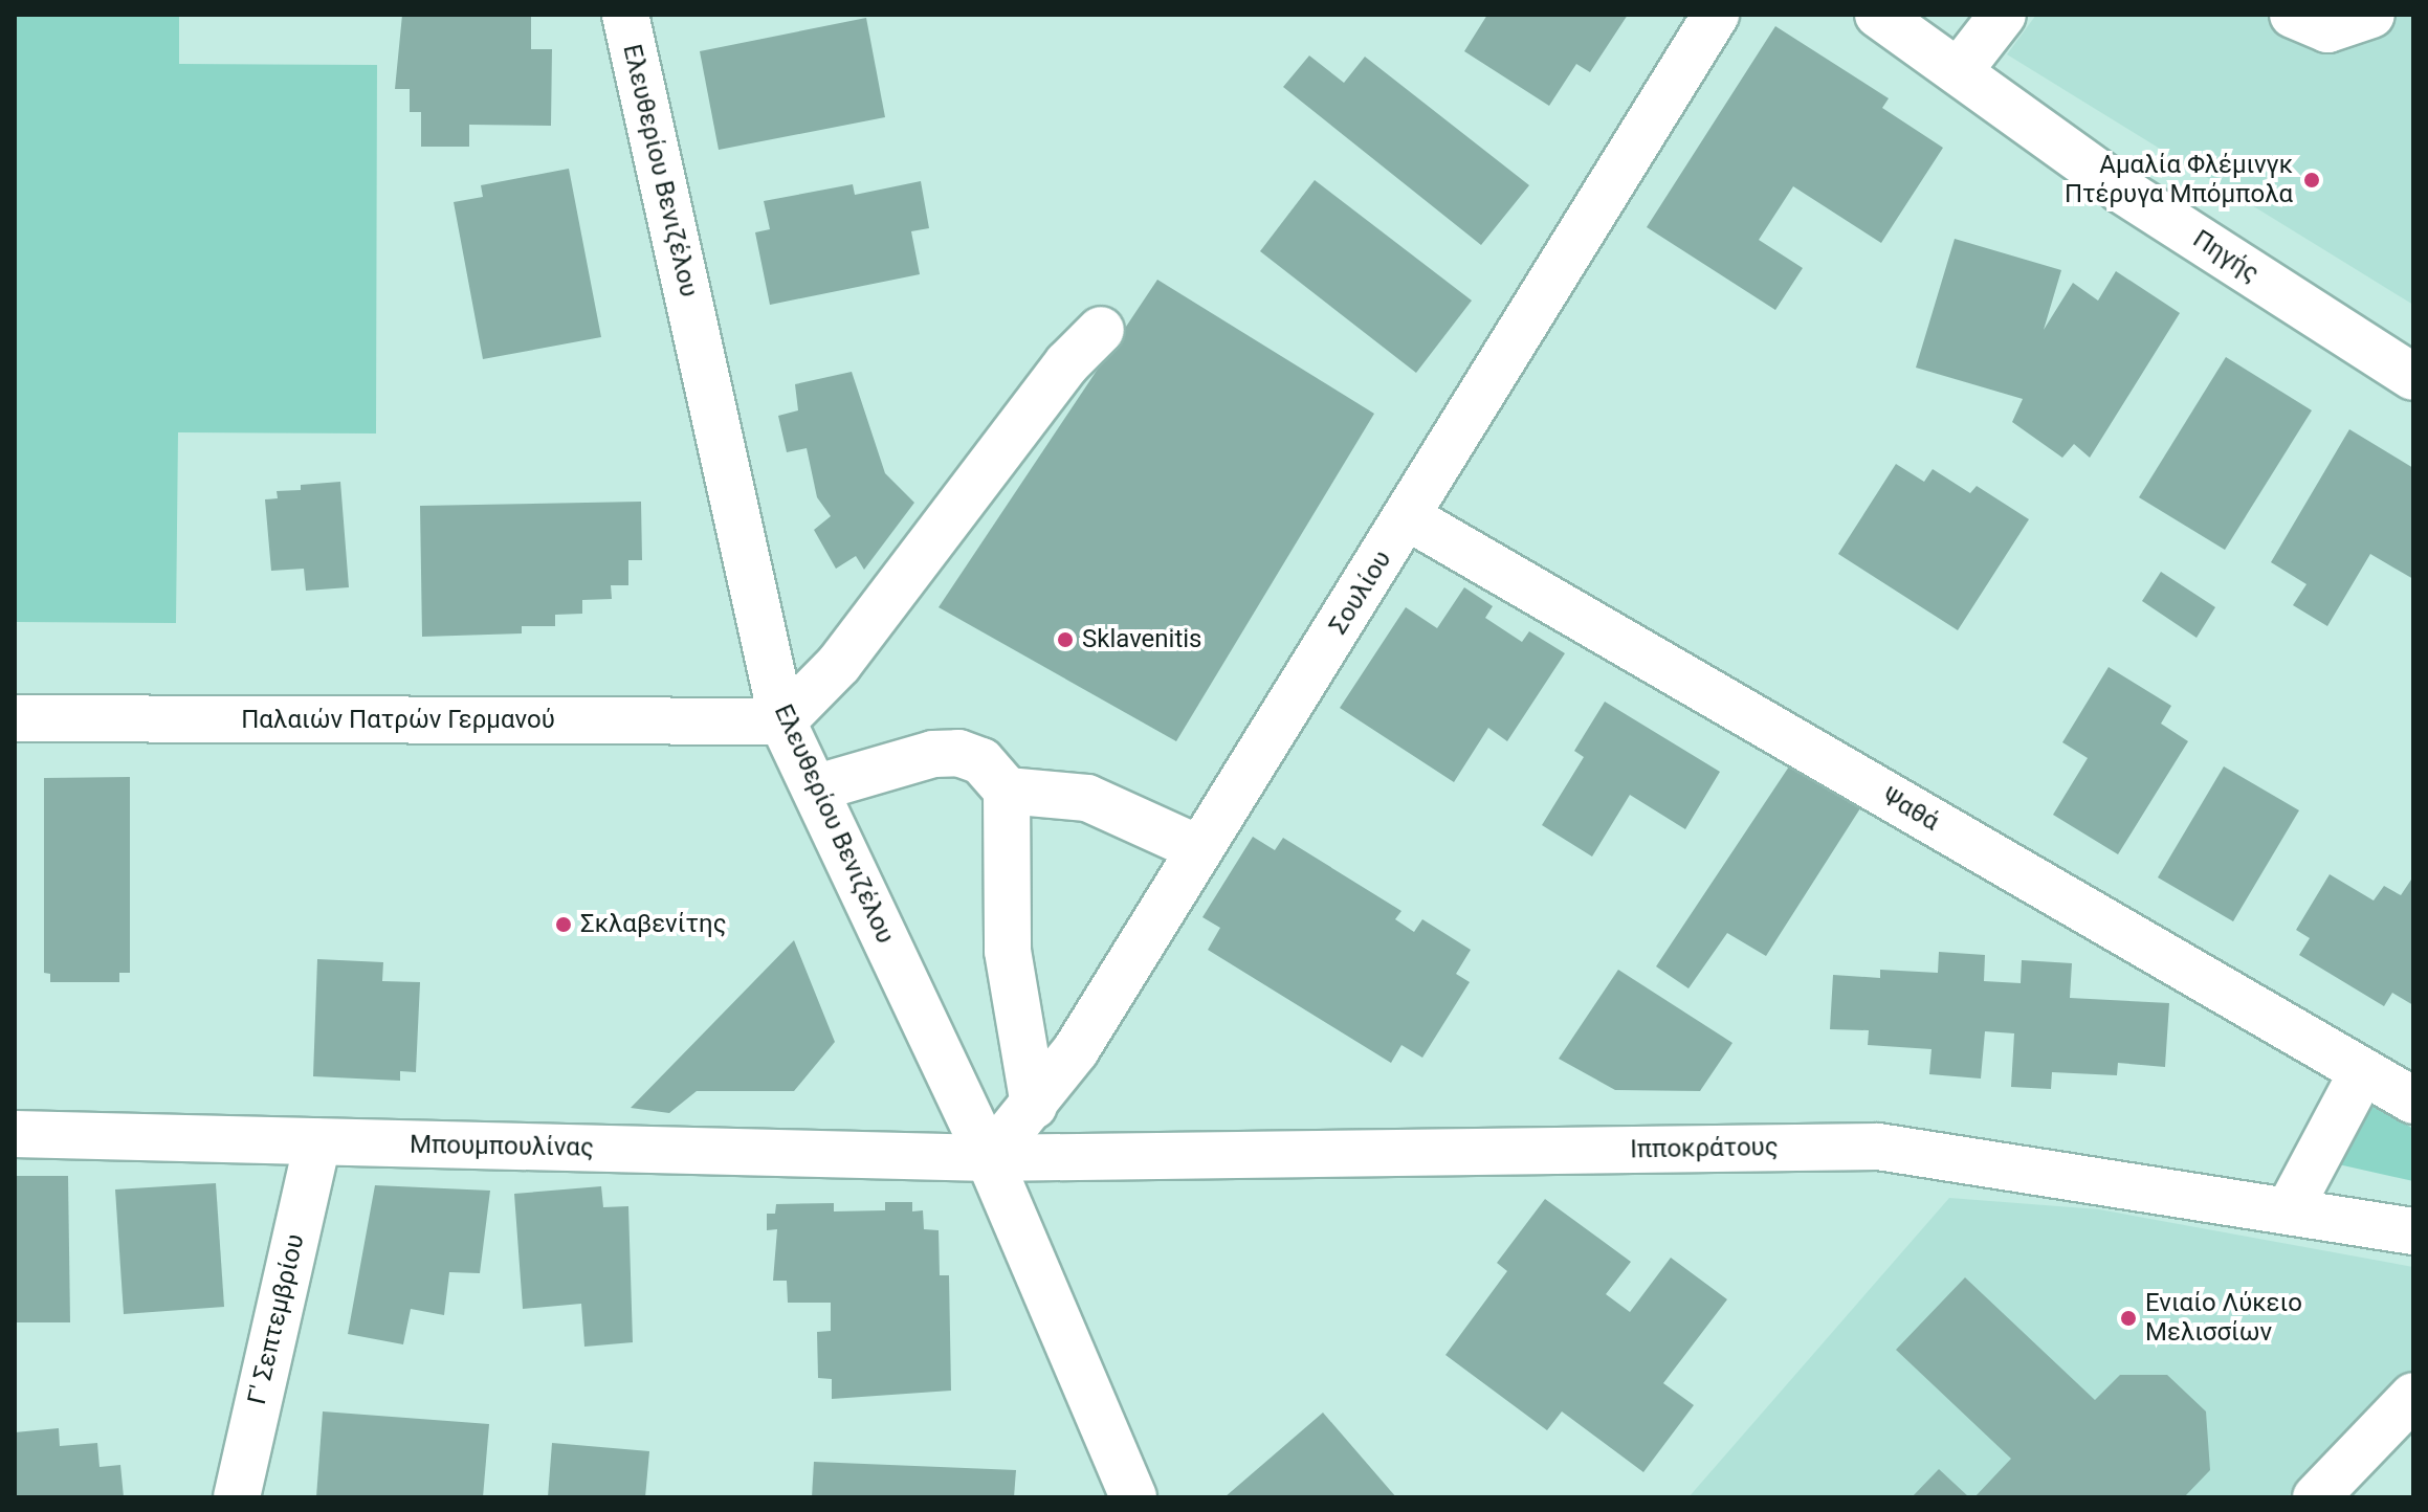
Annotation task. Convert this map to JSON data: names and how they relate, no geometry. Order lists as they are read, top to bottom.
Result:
{
  "streets": {
    "street": [
      "Ελευθερίου Βενιζέλου",
      "Πηγής",
      "Σουλίου",
      "Παλαιών Πατρών Γερμανού",
      "Ψαθά",
      "Μπουμπουλίνας",
      "Ιπποκράτους",
      "Γ' Σεπτεμβρίου"
    ]
  },
  "crossings": [
    ["Ελευθερίου Βενιζέλου", "Σουλίου"],
    ["Ελευθερίου Βενιζέλου", "Παλαιών Πατρών Γερμανού"],
    ["Ελευθερίου Βενιζέλου", "Μπουμπουλίνας"],
    ["Ελευθερίου Βενιζέλου", "Ιπποκράτους"],
    ["Σουλίου", "Ψαθά"],
    ["Σουλίου", "Μπουμπουλίνας"],
    ["Σουλίου", "Ιπποκράτους"],
    ["Μπουμπουλίνας", "Ιπποκράτους"],
    ["Μπουμπουλίνας", "Γ' Σεπτεμβρίου"]
  ],
  "places": [
    "Αμαλία Φλέμινγκ Πτέρυγα Μπόμπολα",
    "Sklavenitis",
    "Σκλαβενίτης",
    "Ενιαίο Λύκειο Μελισσίων"
  ]
}
